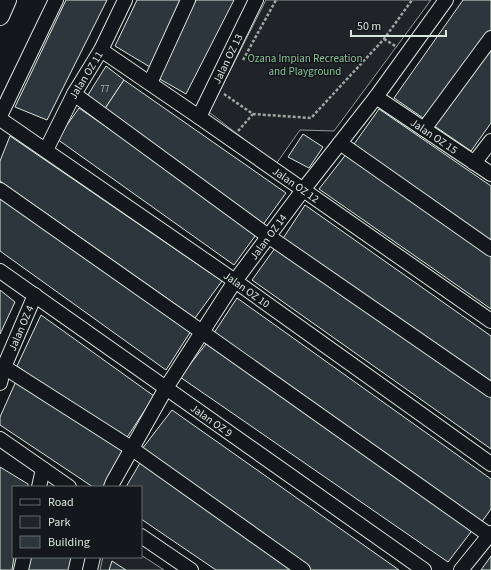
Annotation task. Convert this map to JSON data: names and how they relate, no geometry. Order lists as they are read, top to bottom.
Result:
{
  "streets": {
    "street": [
      "Jalan OZ 13",
      "Jalan OZ 11",
      "Jalan OZ 15",
      "Jalan OZ 12",
      "Jalan OZ 14",
      "Jalan OZ 10",
      "Jalan OZ 4",
      "Jalan OZ 9"
    ]
  },
  "crossings": [
    ["Jalan OZ 13", "Jalan OZ 12"],
    ["Jalan OZ 11", "Jalan OZ 12"],
    ["Jalan OZ 11", "Jalan OZ 10"],
    ["Jalan OZ 15", "Jalan OZ 14"],
    ["Jalan OZ 12", "Jalan OZ 14"],
    ["Jalan OZ 14", "Jalan OZ 10"],
    ["Jalan OZ 14", "Jalan OZ 9"],
    ["Jalan OZ 4", "Jalan OZ 9"]
  ],
  "parks": ["Ozana Impian Recreation and Playground"],
  "house_numbers": ["77"],
  "legend": ["Road", "Park", "Building"],
  "scale_bar": "50 m"
}
